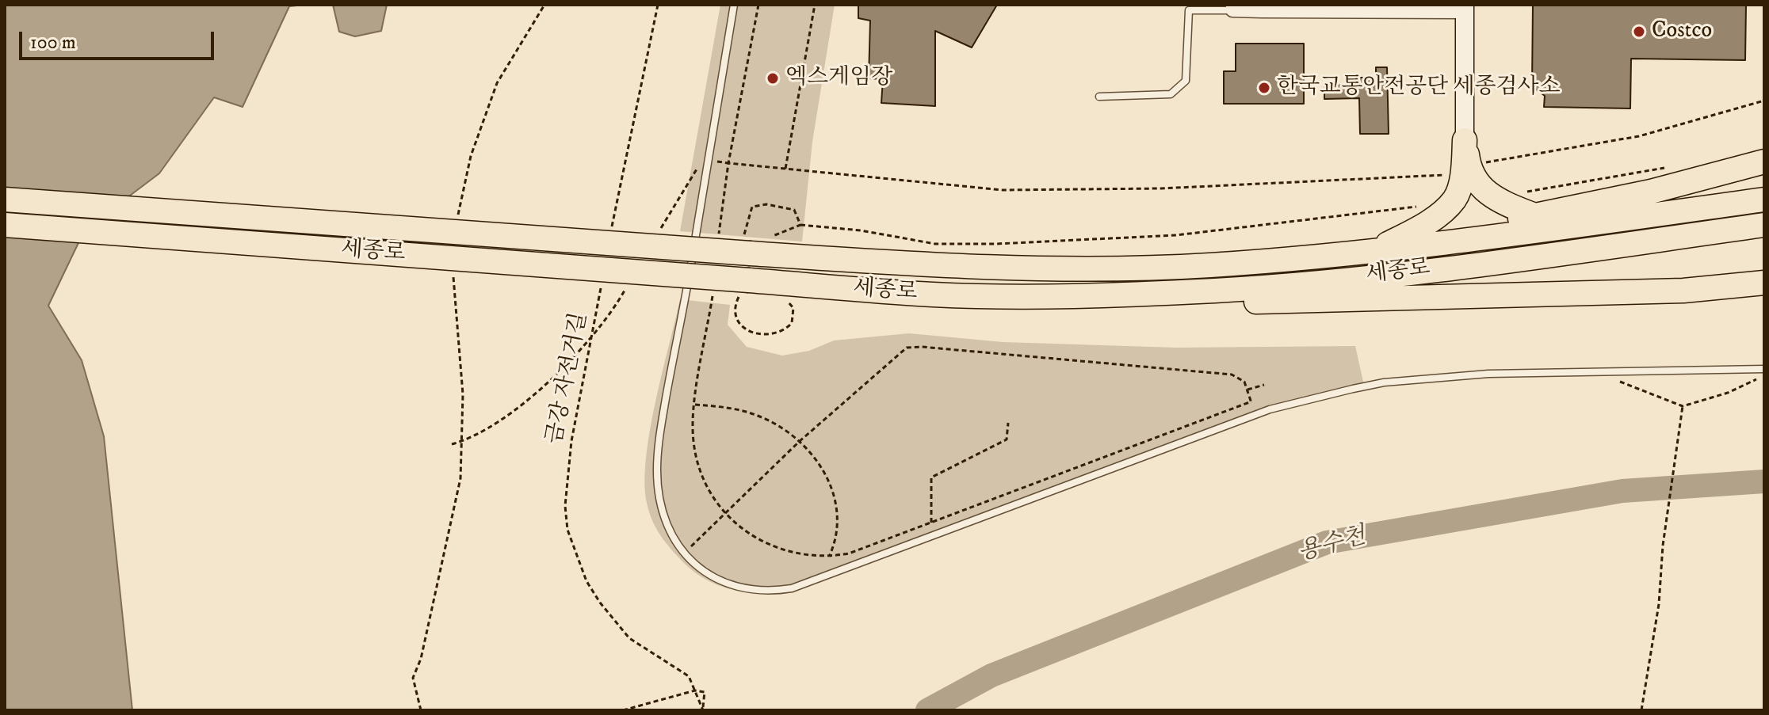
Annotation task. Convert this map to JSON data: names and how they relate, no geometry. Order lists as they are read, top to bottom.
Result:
{
  "streets": {
    "highway": ["세종로"],
    "path": ["금강 자전거길"]
  },
  "water": ["용수천"],
  "places": ["Costco", "엑스게임장", "한국교통안전공단 세종검사소"],
  "scale_bar": "100 m"
}
